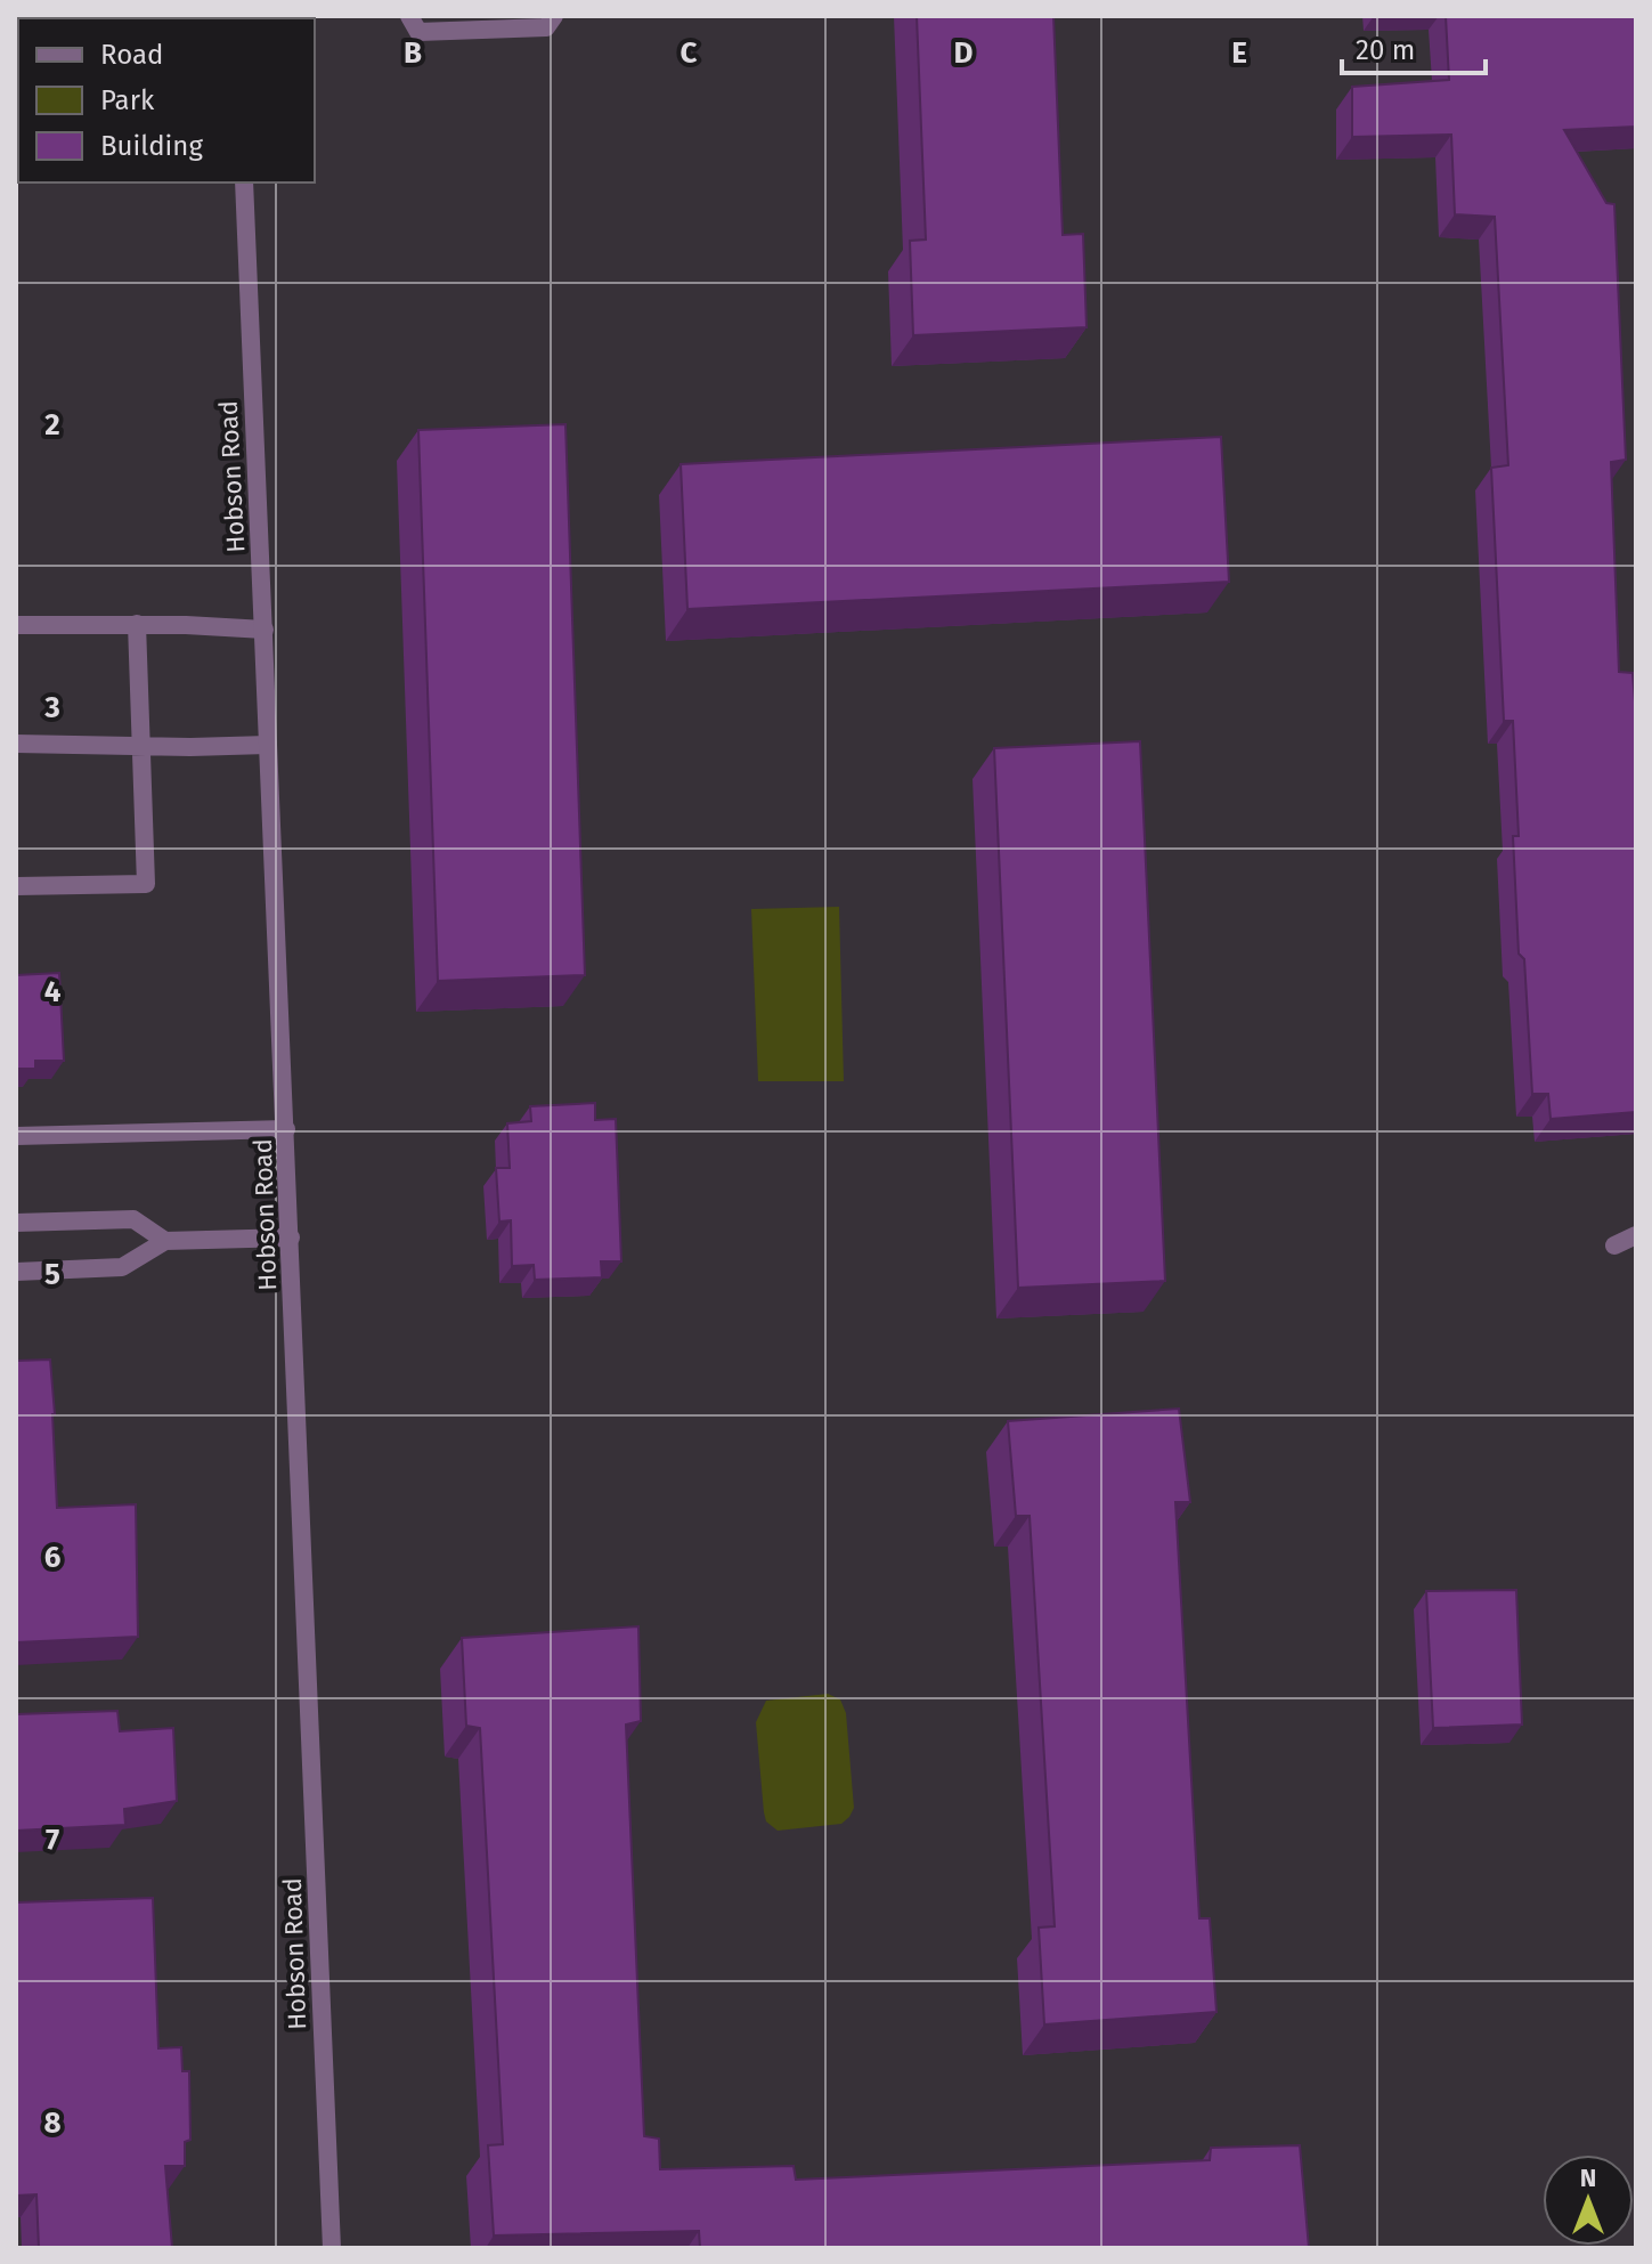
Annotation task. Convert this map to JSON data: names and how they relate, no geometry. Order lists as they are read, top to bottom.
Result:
{
  "streets": {
    "street": ["Hobson Road"]
  },
  "legend": ["Road", "Park", "Building"],
  "scale_bar": "20 m",
  "north": "top",
  "grid": {
    "columns": [
      "B",
      "C",
      "D",
      "E"
    ],
    "rows": [
      "2",
      "3",
      "4",
      "5",
      "6",
      "7",
      "8"
    ]
  }
}
